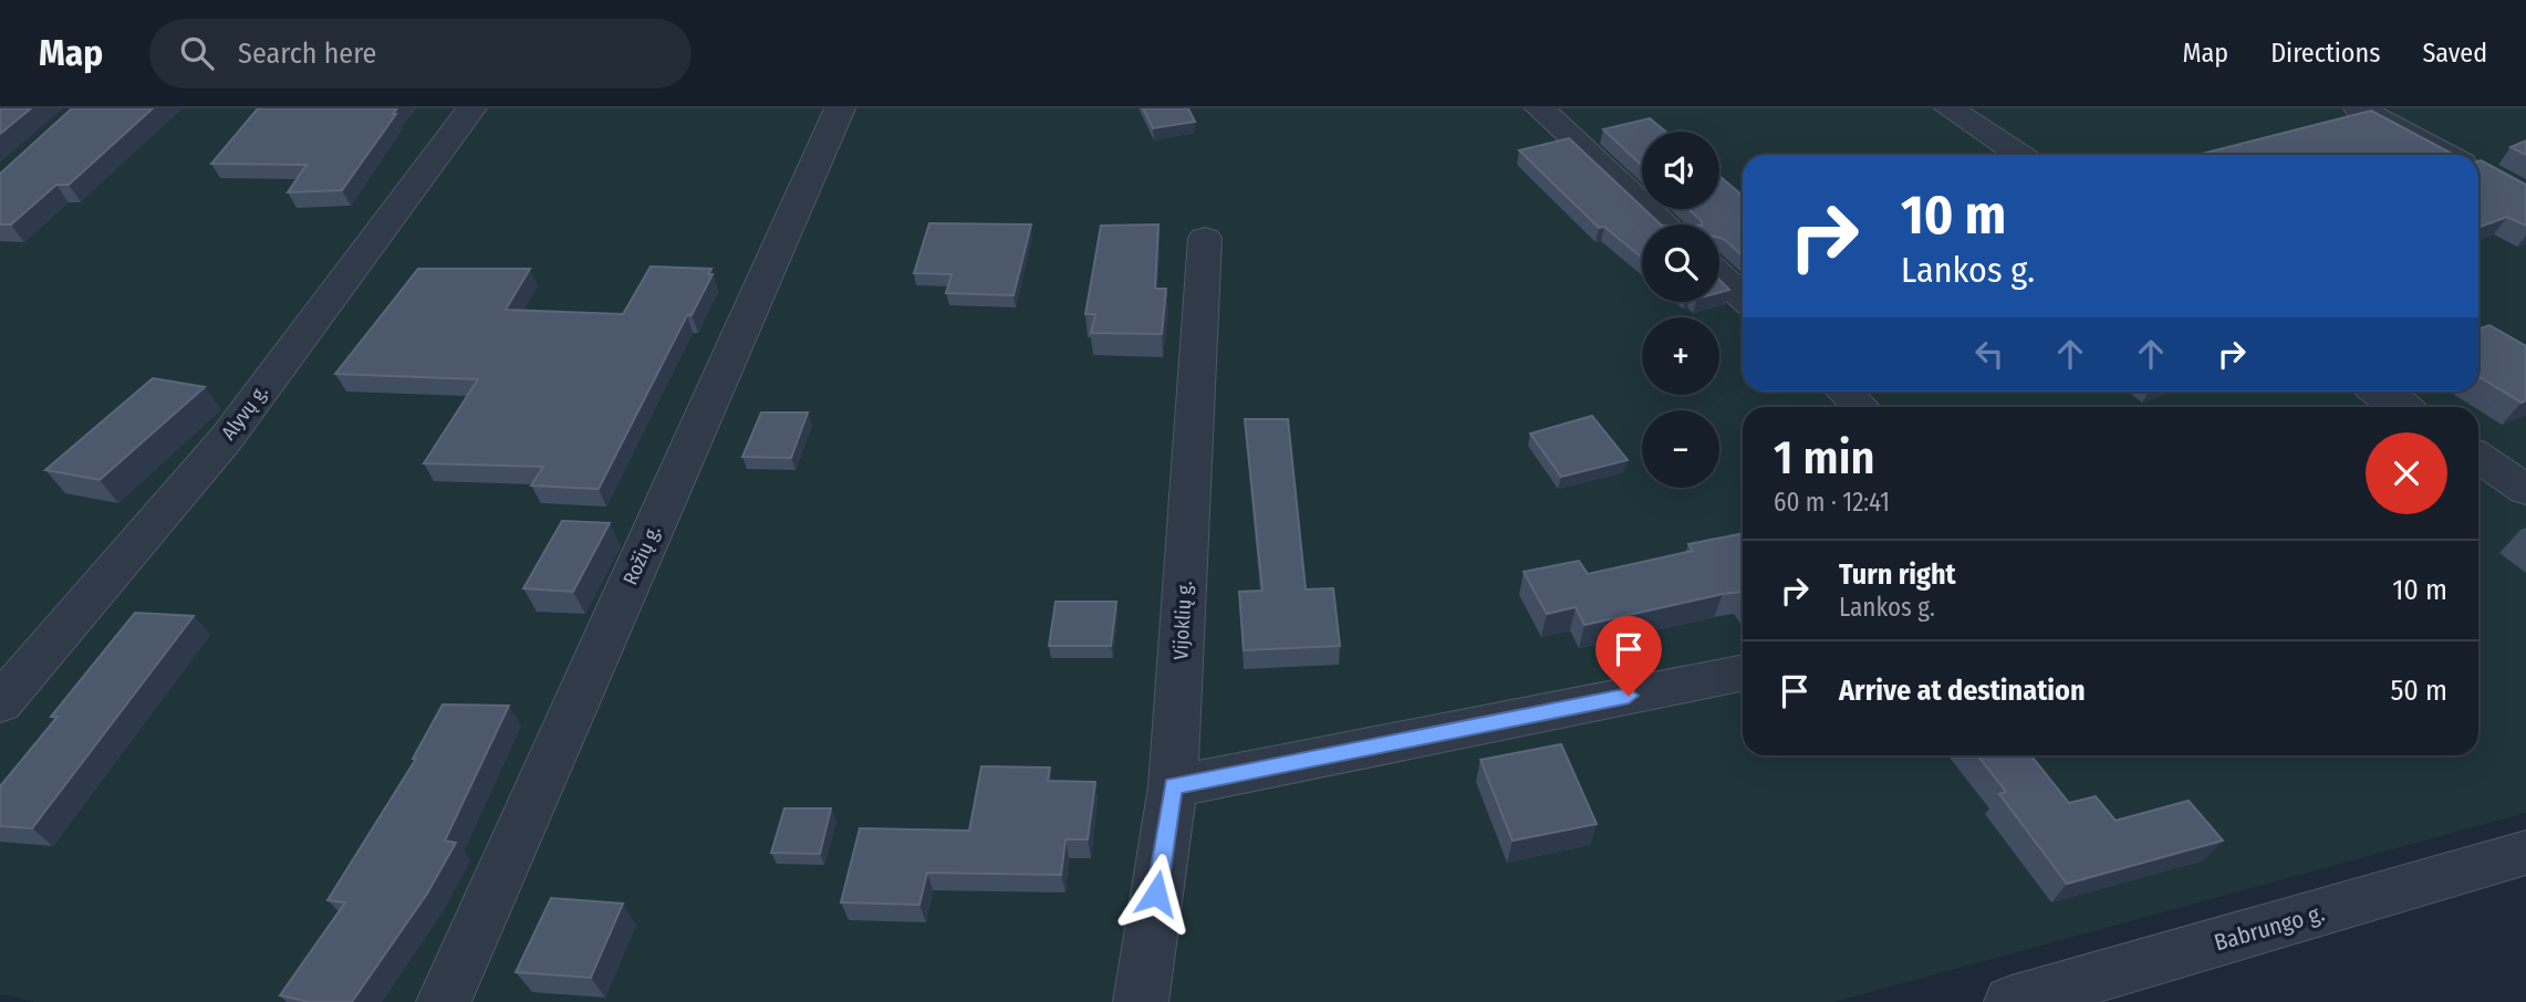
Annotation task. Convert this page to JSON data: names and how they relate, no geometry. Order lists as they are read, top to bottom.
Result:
{
  "streets": {
    "street": [
      "Alyvų g.",
      "Rožių g.",
      "Vijoklių g.",
      "Babrungo g."
    ]
  },
  "page": {
    "header": "Map",
    "search": "Search here",
    "nav": ["Map", "Directions", "Saved"],
    "map_buttons": ["+", "−"],
    "turn": ["10 m", "Lankos g."],
    "heading": ["1 min", "60 m · 12:41"],
    "list": [
      {
        "name": "Turn right",
        "note": "Lankos g.",
        "value": "10 m"
      },
      {
        "name": "Arrive at destination",
        "value": "50 m"
      }
    ]
  }
}
